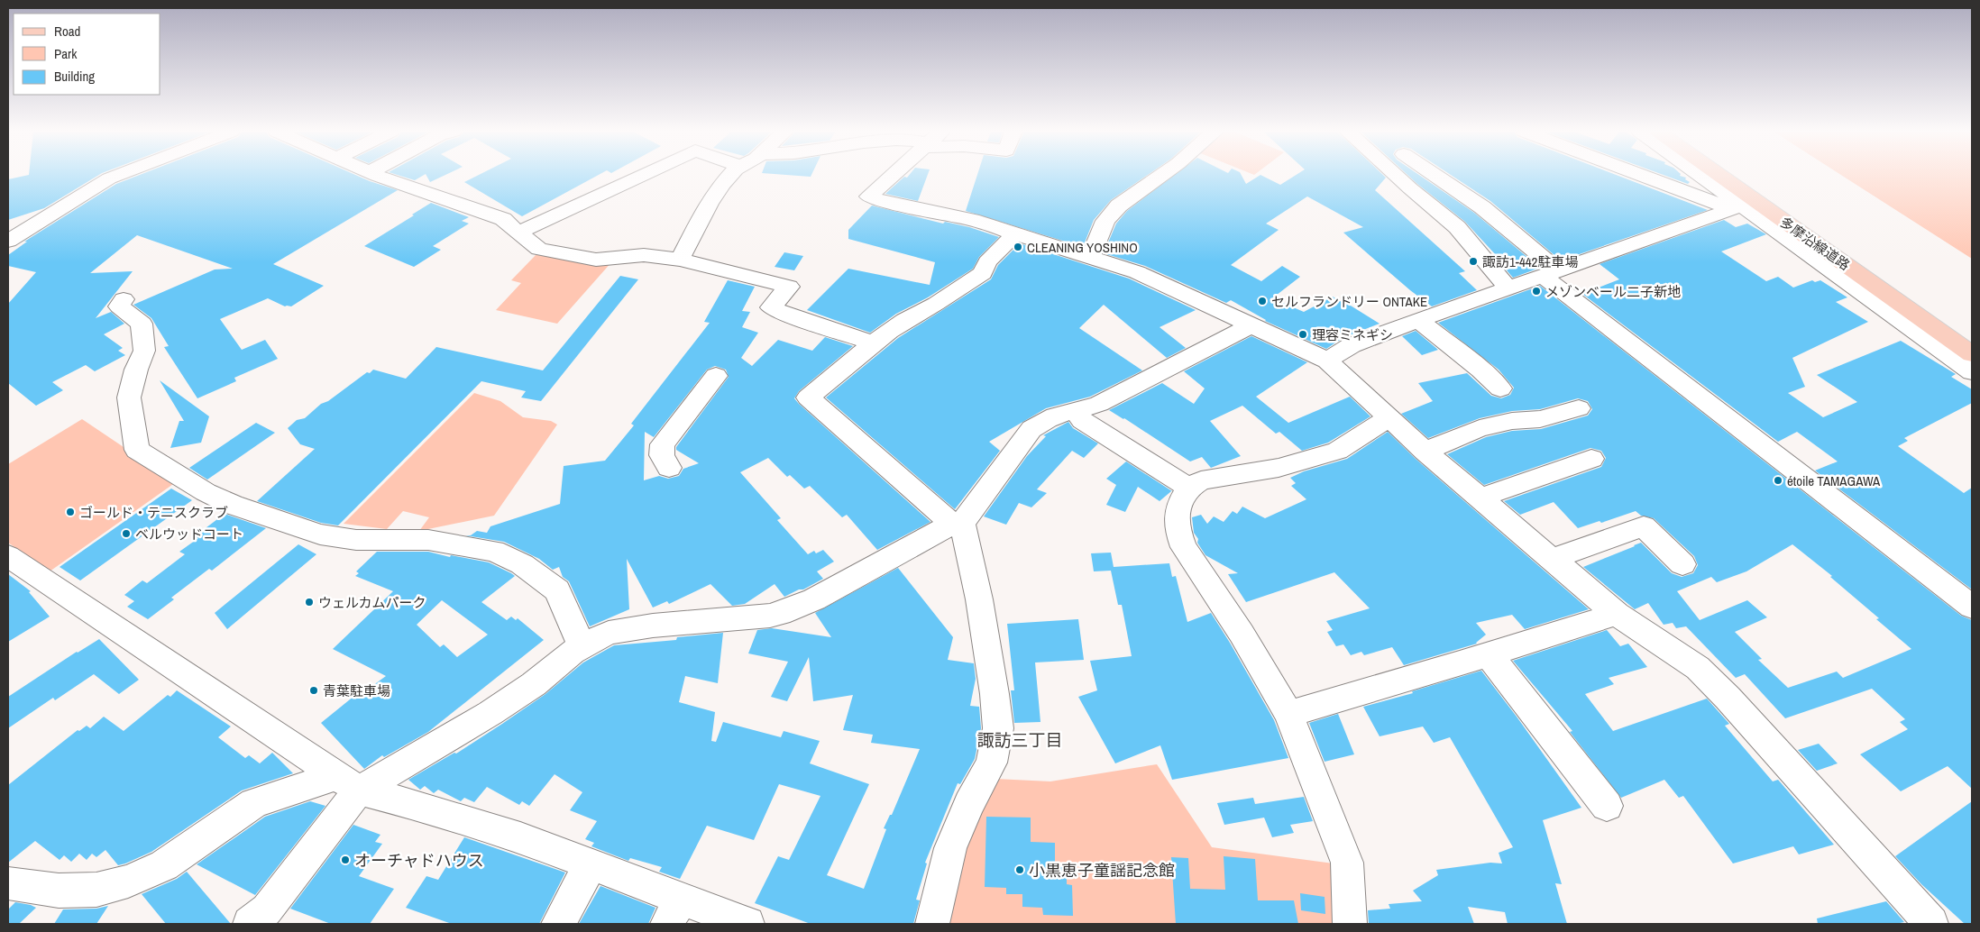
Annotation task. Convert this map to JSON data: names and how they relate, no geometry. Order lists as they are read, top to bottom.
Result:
{
  "streets": {
    "main road": ["多摩沿線道路"]
  },
  "districts": ["諏訪三丁目"],
  "places": [
    "CLEANING YOSHINO",
    "諏訪1-442駐車場",
    "メゾンベール二子新地",
    "セルフランドリー ONTAKE",
    "理容ミネギシ",
    "étoile TAMAGAWA",
    "ゴールド・テニスクラブ",
    "ベルウッドコート",
    "ウェルカムパーク",
    "青葉駐車場",
    "オーチャドハウス",
    "小黒恵子童謡記念館"
  ],
  "legend": ["Road", "Park", "Building"]
}
